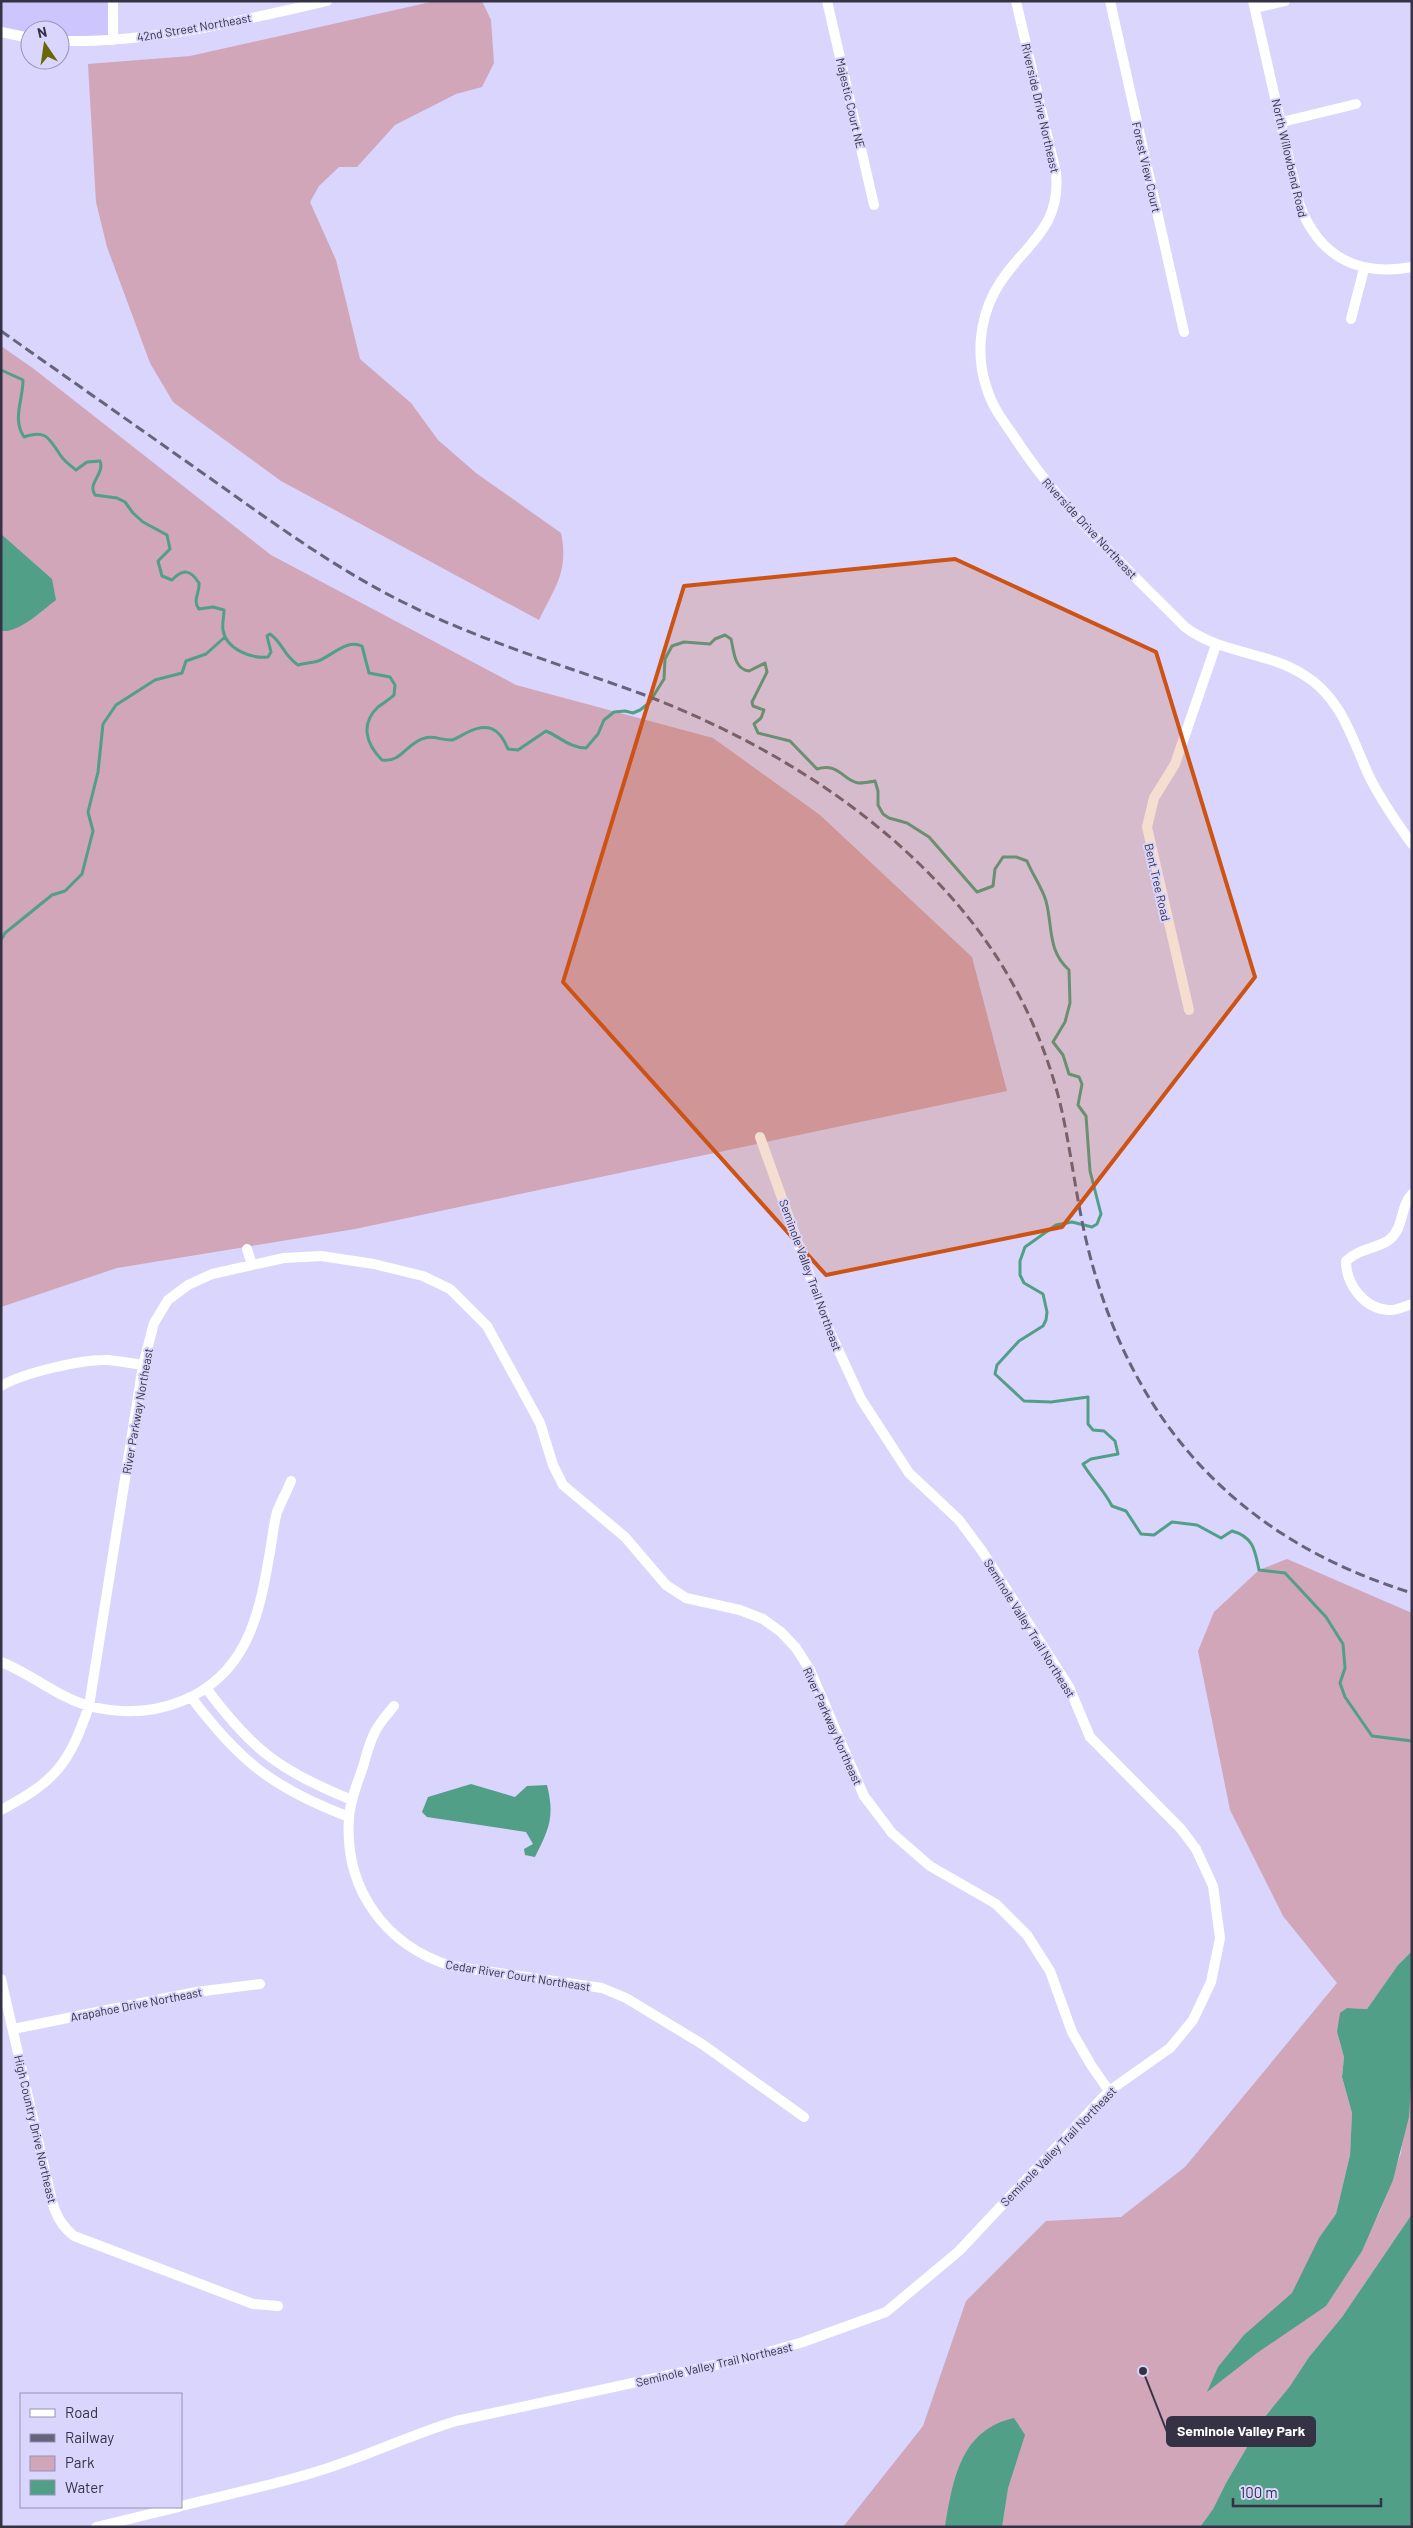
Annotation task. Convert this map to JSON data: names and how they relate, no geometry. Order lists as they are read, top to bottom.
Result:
{
  "streets": {
    "street": [
      "42nd Street Northeast",
      "Majestic Court NE",
      "Riverside Drive Northeast",
      "North Willowbend Road",
      "Forest View Court",
      "Bent Tree Road",
      "Seminole Valley Trail Northeast",
      "River Parkway Northeast",
      "Cedar River Court Northeast",
      "Arapahoe Drive Northeast",
      "High Country Drive Northeast"
    ]
  },
  "crossings": [
    ["Riverside Drive Northeast", "Bent Tree Road"],
    ["Seminole Valley Trail Northeast", "River Parkway Northeast"],
    ["Arapahoe Drive Northeast", "High Country Drive Northeast"]
  ],
  "places": ["Seminole Valley Park"],
  "legend": [
    "Road",
    "Railway",
    "Park",
    "Water"
  ],
  "scale_bar": "100 m",
  "north": "top"
}
